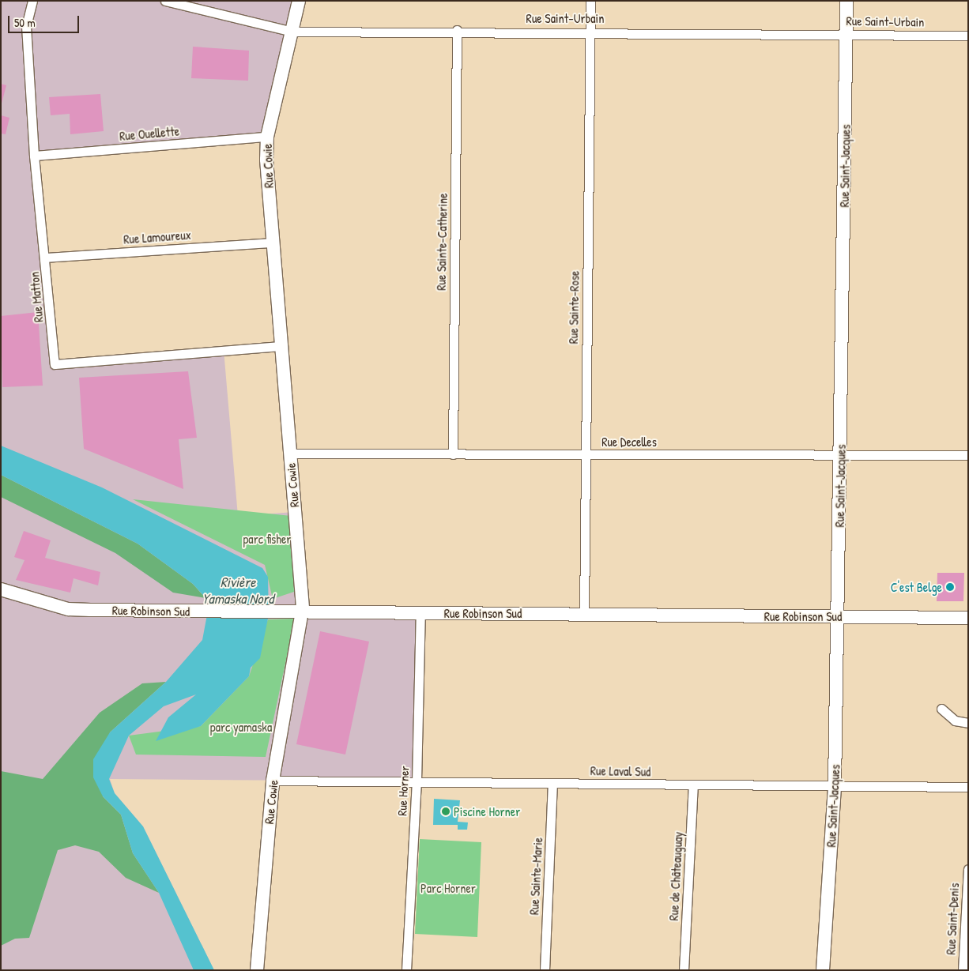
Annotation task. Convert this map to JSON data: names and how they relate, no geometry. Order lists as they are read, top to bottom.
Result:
{
  "streets": {
    "street": [
      "Rue Saint-Urbain",
      "Rue Ouellette",
      "Rue Cowie",
      "Rue Saint-Jacques",
      "Rue Lamoureux",
      "Rue Sainte-Catherine",
      "Rue Matton",
      "Rue Sainte-Rose",
      "Rue Decelles",
      "Rue Robinson Sud",
      "Rue Laval Sud",
      "Rue Horner",
      "Rue Sainte-Marie",
      "Rue de Châteauguay",
      "Rue Saint-Denis"
    ]
  },
  "crossings": [
    ["Rue Saint-Urbain", "Rue Cowie"],
    ["Rue Saint-Urbain", "Rue Saint-Jacques"],
    ["Rue Saint-Urbain", "Rue Sainte-Catherine"],
    ["Rue Saint-Urbain", "Rue Sainte-Rose"],
    ["Rue Ouellette", "Rue Cowie"],
    ["Rue Ouellette", "Rue Matton"],
    ["Rue Cowie", "Rue Lamoureux"],
    ["Rue Cowie", "Rue Matton"],
    ["Rue Cowie", "Rue Decelles"],
    ["Rue Cowie", "Rue Robinson Sud"],
    ["Rue Cowie", "Rue Laval Sud"],
    ["Rue Saint-Jacques", "Rue Decelles"],
    ["Rue Saint-Jacques", "Rue Robinson Sud"],
    ["Rue Saint-Jacques", "Rue Laval Sud"],
    ["Rue Lamoureux", "Rue Matton"],
    ["Rue Sainte-Catherine", "Rue Decelles"],
    ["Rue Sainte-Rose", "Rue Decelles"],
    ["Rue Sainte-Rose", "Rue Robinson Sud"],
    ["Rue Robinson Sud", "Rue Horner"],
    ["Rue Laval Sud", "Rue Horner"],
    ["Rue Laval Sud", "Rue Sainte-Marie"],
    ["Rue Laval Sud", "Rue de Châteauguay"]
  ],
  "water": ["Rivière Yamaska Nord"],
  "parks": ["parc fisher", "parc yamaska", "Parc Horner"],
  "places": ["C'est Belge", "Piscine Horner"],
  "scale_bar": "50 m"
}
